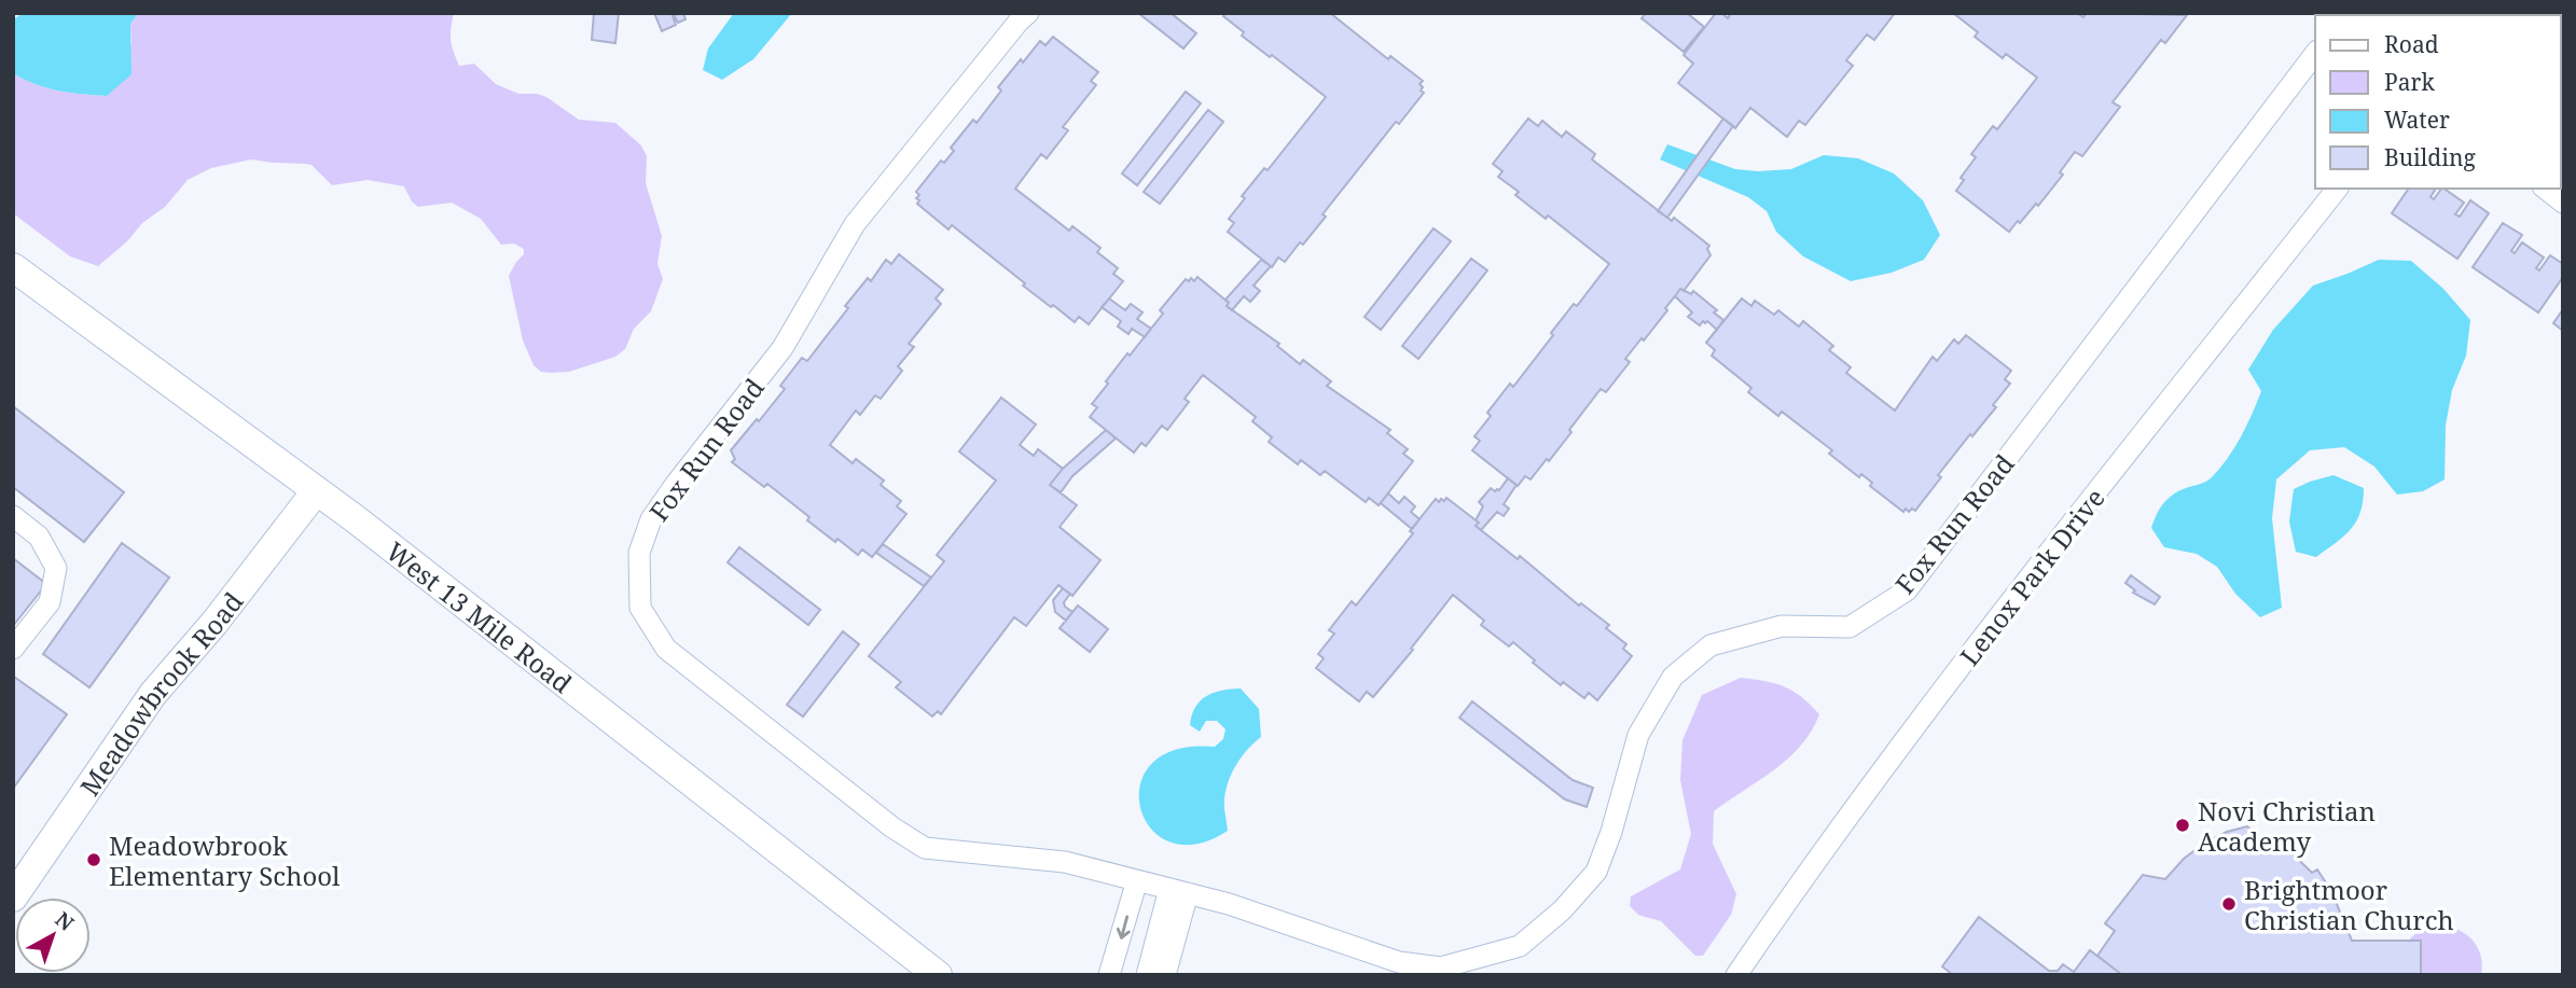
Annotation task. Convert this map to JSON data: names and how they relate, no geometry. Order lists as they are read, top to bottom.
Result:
{
  "streets": {
    "street": [
      "Fox Run Road",
      "Lenox Park Drive",
      "West 13 Mile Road",
      "Meadowbrook Road"
    ]
  },
  "crossings": [
    ["West 13 Mile Road", "Meadowbrook Road"]
  ],
  "places": ["Novi Christian Academy", "Meadowbrook Elementary School", "Brightmoor Christian Church"],
  "legend": [
    "Road",
    "Park",
    "Water",
    "Building"
  ],
  "north": "top right"
}
